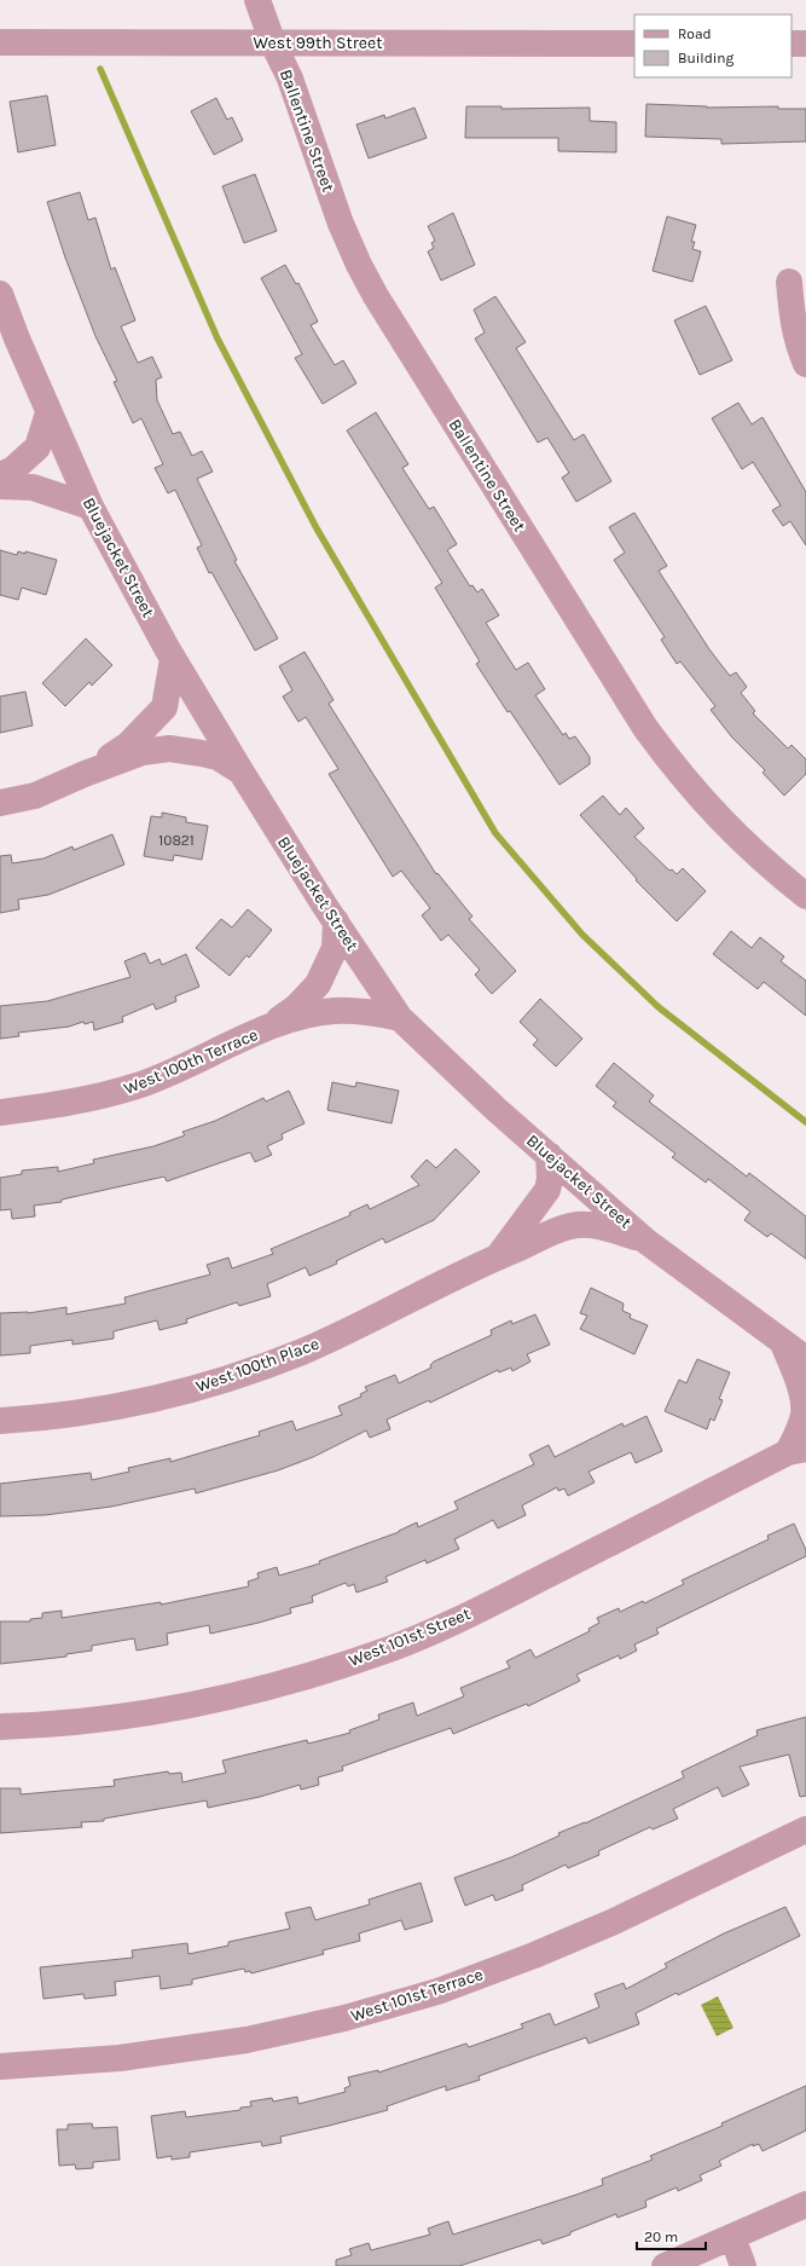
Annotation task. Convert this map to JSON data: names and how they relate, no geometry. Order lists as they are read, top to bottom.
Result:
{
  "streets": {
    "street": [
      "West 99th Street",
      "Ballentine Street",
      "Bluejacket Street",
      "West 100th Terrace",
      "West 100th Place",
      "West 101st Street",
      "West 101st Terrace"
    ]
  },
  "crossings": [
    ["West 99th Street", "Ballentine Street"],
    ["Bluejacket Street", "West 100th Terrace"],
    ["Bluejacket Street", "West 100th Place"],
    ["Bluejacket Street", "West 101st Street"]
  ],
  "house_numbers": ["10821"],
  "legend": ["Road", "Building"],
  "scale_bar": "20 m"
}
